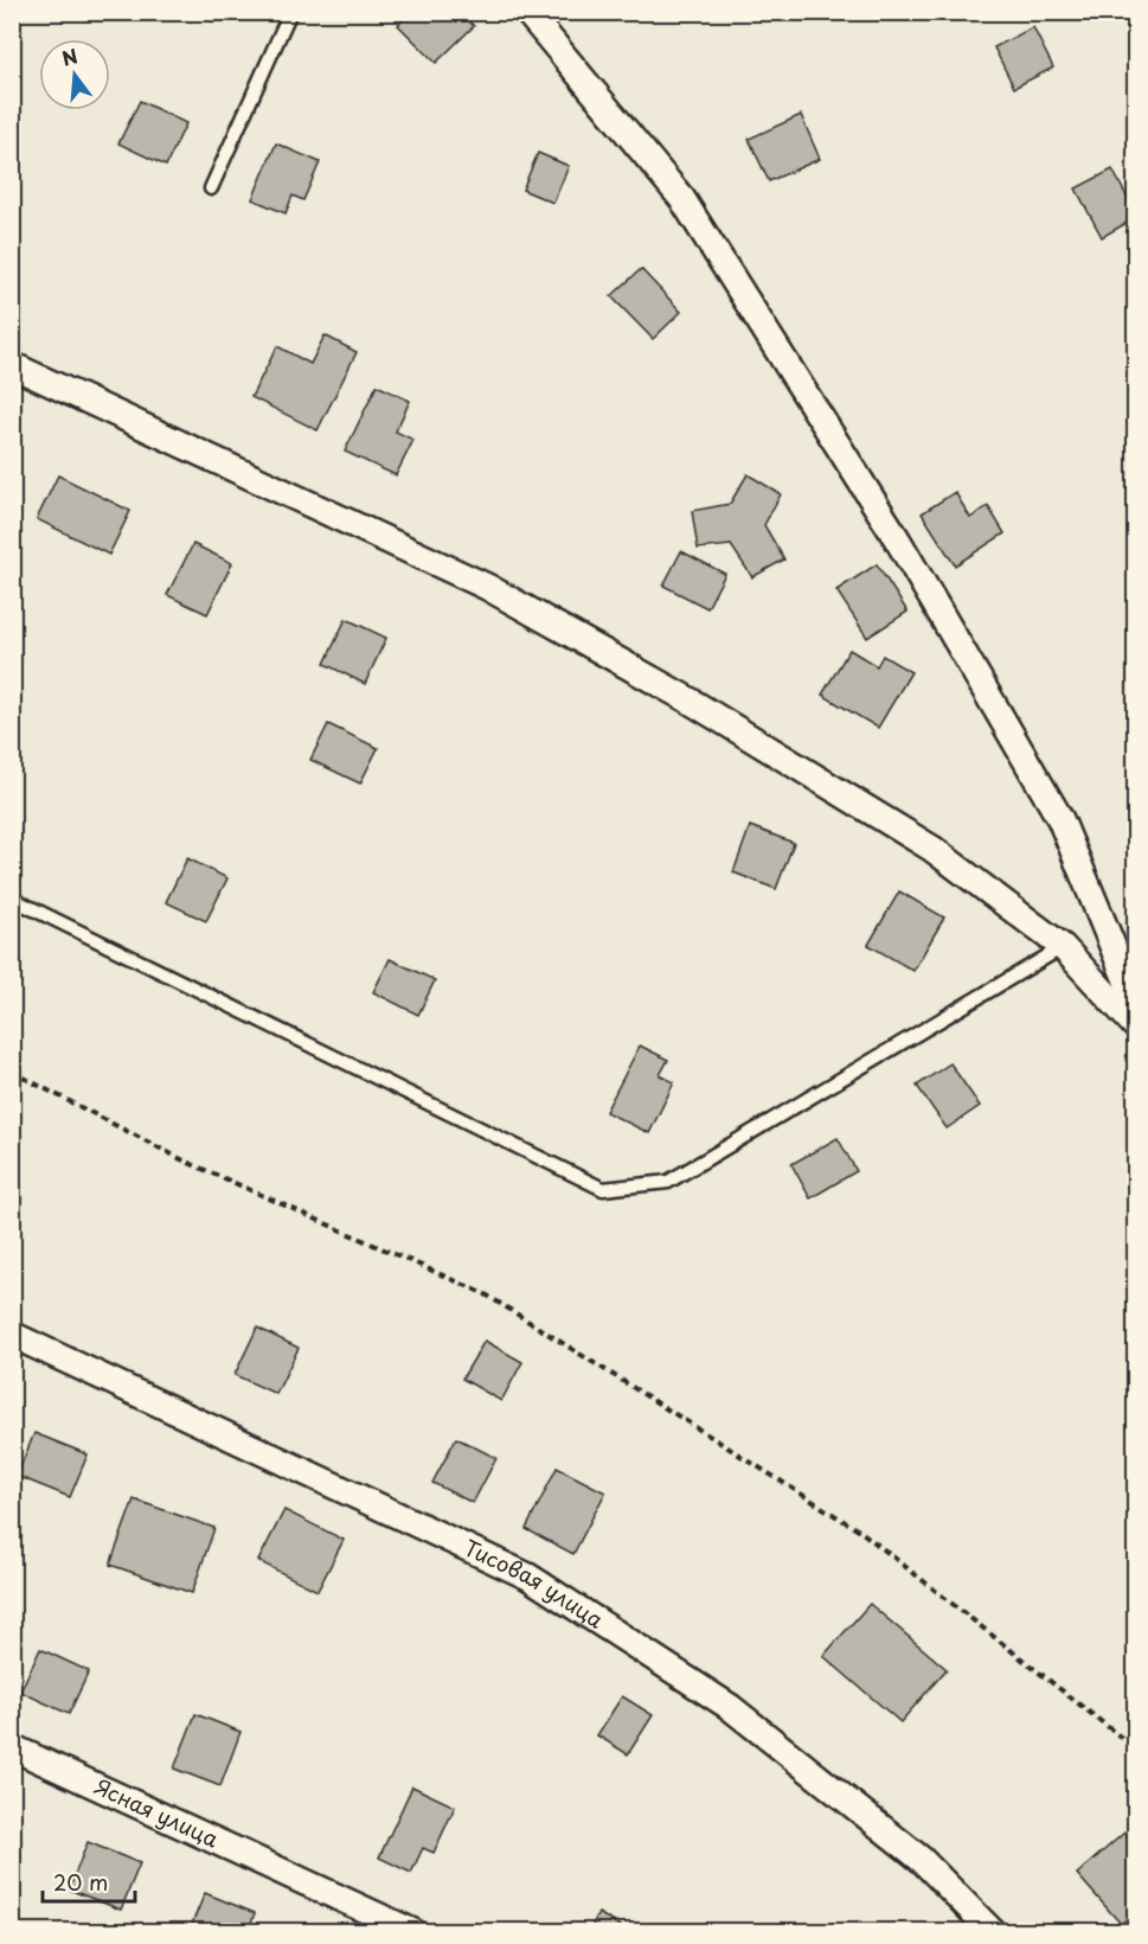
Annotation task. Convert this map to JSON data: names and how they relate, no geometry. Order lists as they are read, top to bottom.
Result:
{
  "streets": {
    "street": ["Тисовая улица", "Ясная улица"]
  },
  "scale_bar": "20 m",
  "north": "top"
}
